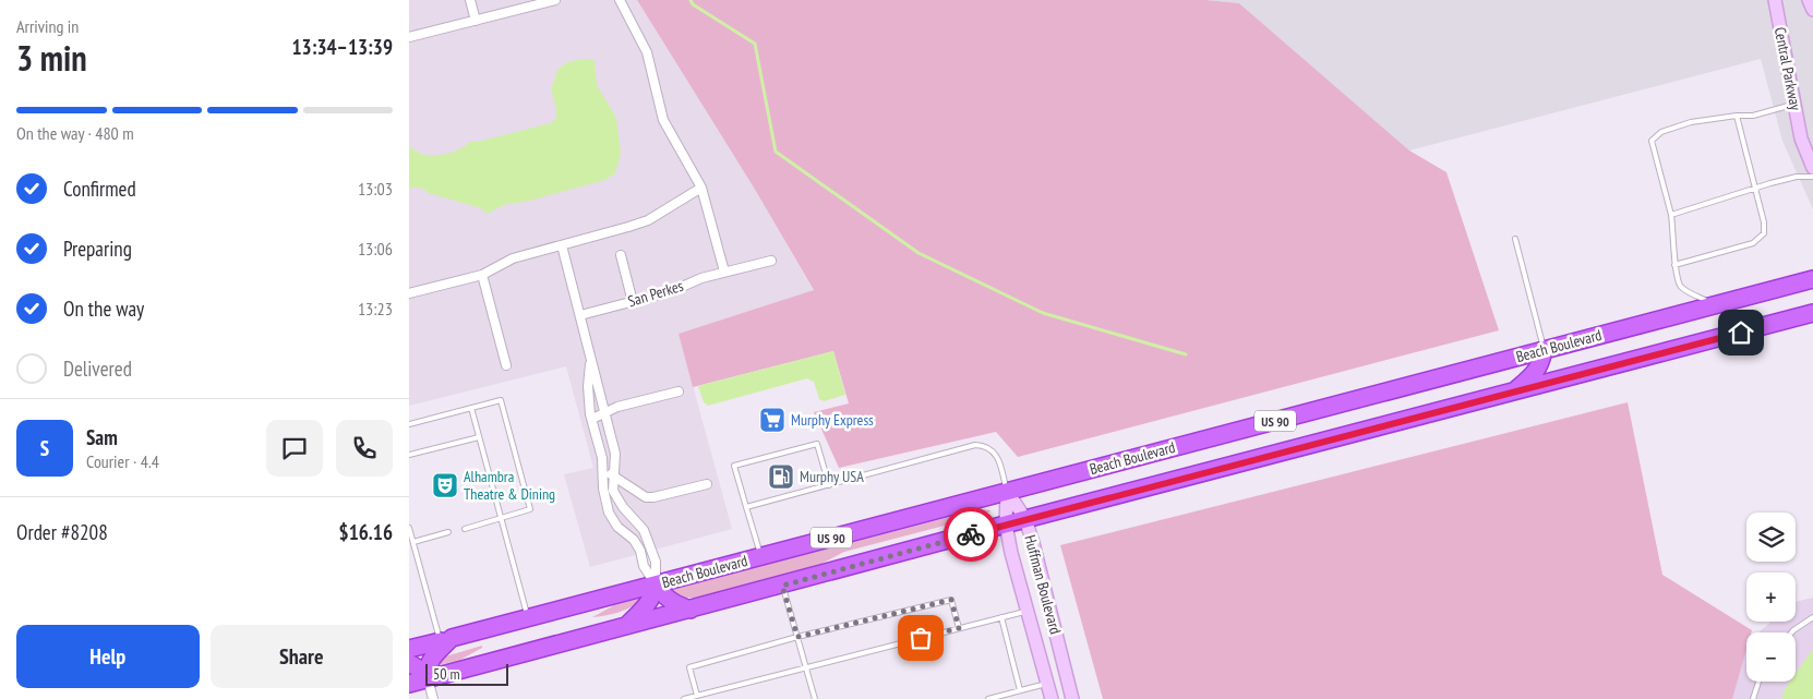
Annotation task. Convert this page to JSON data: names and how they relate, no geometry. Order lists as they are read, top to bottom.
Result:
{
  "streets": {
    "highway": ["Beach Boulevard", "US 90"],
    "street": ["Central Parkway", "San Perkes", "Huffman Boulevard"]
  },
  "crossings": [
    ["Beach Boulevard", "Huffman Boulevard"],
    ["US 90", "Huffman Boulevard"]
  ],
  "places": {
    "supermarket": ["Murphy Express"],
    "fuel station": ["Murphy USA"],
    "theatre": ["Alhambra Theatre & Dining"]
  },
  "scale_bar": "50 m",
  "page": {
    "heading": ["3 min", "Arriving in", "13:34–13:39"],
    "panel": [
      "Sam",
      "Courier · 4.4",
      "Order #8208",
      "$16.16"
    ],
    "bar": "On the way · 480 m",
    "list": [
      ["Confirmed", "13:03"],
      ["Preparing", "13:06"],
      ["On the way", "13:23"],
      "Delivered"
    ],
    "round": "S",
    "map_buttons": ["+", "−"],
    "buttons": ["Help", "Share"],
    "scale": "50 m"
  }
}
